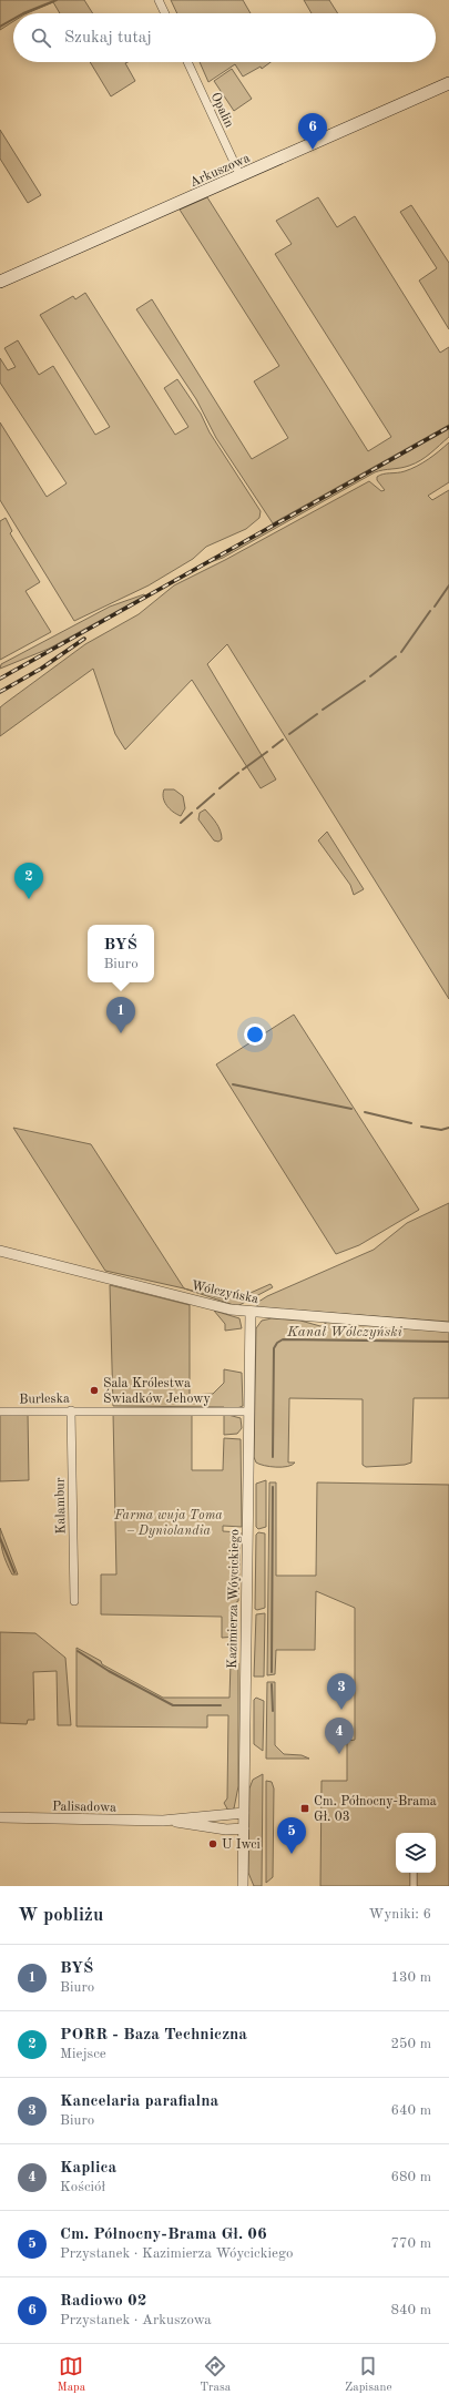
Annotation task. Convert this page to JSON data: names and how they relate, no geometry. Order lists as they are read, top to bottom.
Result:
{
  "streets": {
    "main road": ["Arkuszowa"],
    "street": [
      "Opalin",
      "Wólczyńska",
      "Burleska",
      "Kalambur",
      "Kazimierza Wóycickiego",
      "Palisadowa"
    ]
  },
  "crossings": [
    ["Opalin", "Arkuszowa"],
    ["Wólczyńska", "Kazimierza Wóycickiego"],
    ["Burleska", "Kalambur"],
    ["Burleska", "Kazimierza Wóycickiego"],
    ["Kazimierza Wóycickiego", "Palisadowa"]
  ],
  "water": ["Kanał Wólczyński"],
  "parks": ["Farma wuja Toma – Dyniolandia"],
  "places": {
    "other": ["Sala Królestwa Świadków Jehowy", "U Iwci"],
    "transit": ["Cm. Północny-Brama Gł. 03"]
  },
  "page": {
    "search": "Szukaj tutaj",
    "pins": [
      "6",
      "2",
      "1",
      "3",
      "4",
      "5"
    ],
    "popup": ["BYŚ", "Biuro"],
    "heading": ["W pobliżu", "Wyniki: 6"],
    "list": [
      {
        "mark": "1",
        "name": "BYŚ",
        "note": "Biuro",
        "value": "130 m"
      },
      {
        "mark": "2",
        "name": "PORR - Baza Techniczna",
        "note": "Miejsce",
        "value": "250 m"
      },
      {
        "mark": "3",
        "name": "Kancelaria parafialna",
        "note": "Biuro",
        "value": "640 m"
      },
      {
        "mark": "4",
        "name": "Kaplica",
        "note": "Kościół",
        "value": "680 m"
      },
      {
        "mark": "5",
        "name": "Cm. Północny-Brama Gł. 06",
        "note": "Przystanek · Kazimierza Wóycickiego",
        "value": "770 m"
      },
      {
        "mark": "6",
        "name": "Radiowo 02",
        "note": "Przystanek · Arkuszowa",
        "value": "840 m"
      }
    ],
    "nav": ["Mapa", "Trasa", "Zapisane"]
  }
}
